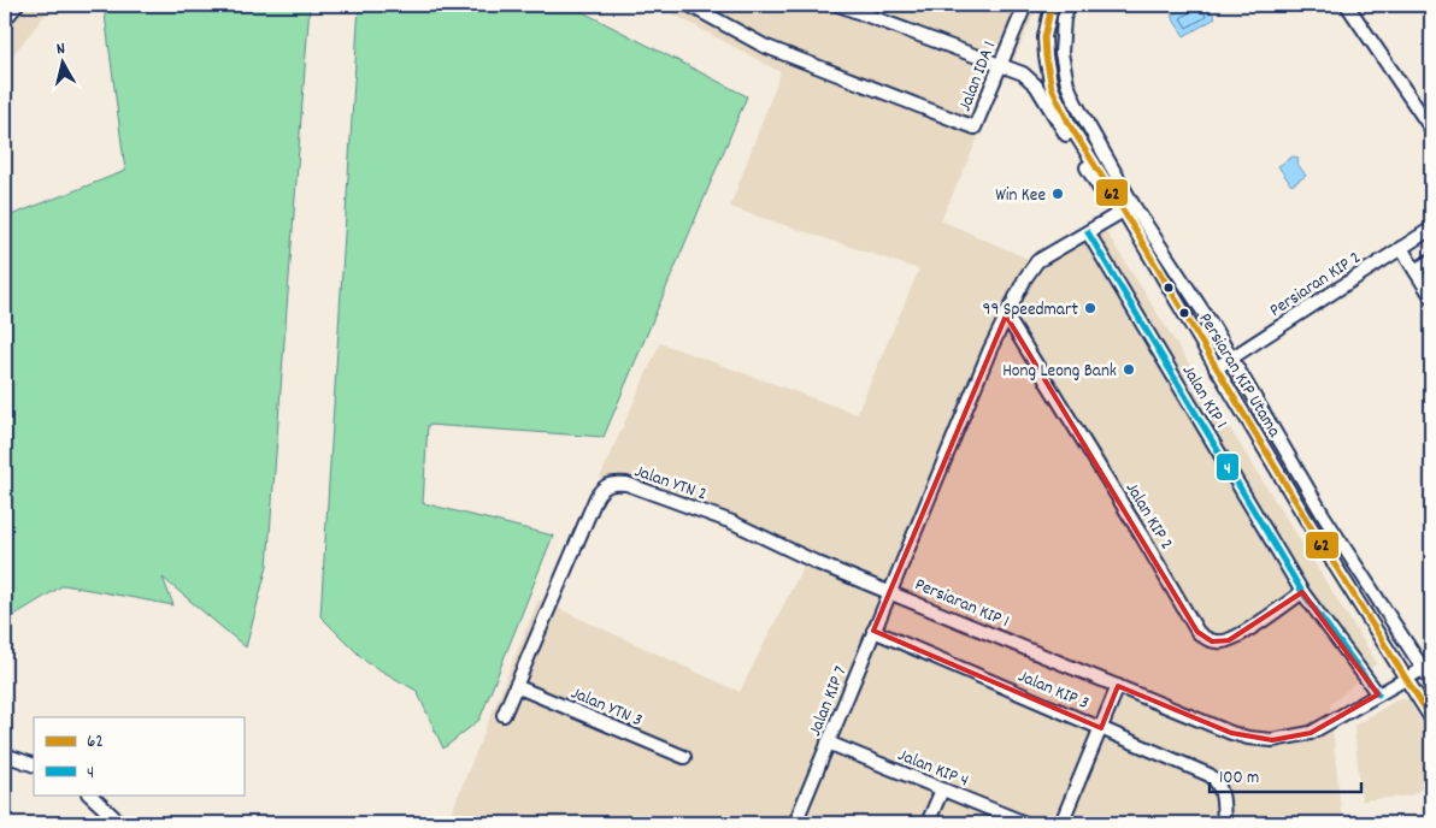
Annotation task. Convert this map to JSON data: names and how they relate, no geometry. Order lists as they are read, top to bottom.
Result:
{
  "streets": {
    "street": [
      "Jalan IDA 1",
      "Persiaran KIP 2",
      "Persiaran KIP Utama",
      "Jalan KIP 1",
      "Jalan YTN 2",
      "Jalan KIP 2",
      "Persiaran KIP 1",
      "Jalan KIP 3",
      "Jalan KIP 7",
      "Jalan YTN 3",
      "Jalan KIP 4"
    ]
  },
  "crossings": [
    ["Persiaran KIP 2", "Persiaran KIP Utama"],
    ["Persiaran KIP Utama", "Persiaran KIP 1"],
    ["Jalan KIP 1", "Jalan KIP 2"],
    ["Jalan KIP 1", "Persiaran KIP 1"],
    ["Jalan YTN 2", "Persiaran KIP 1"],
    ["Jalan YTN 2", "Jalan KIP 7"],
    ["Jalan YTN 2", "Jalan YTN 3"],
    ["Jalan KIP 2", "Persiaran KIP 1"],
    ["Persiaran KIP 1", "Jalan KIP 7"],
    ["Jalan KIP 3", "Jalan KIP 7"],
    ["Jalan KIP 7", "Jalan KIP 4"]
  ],
  "places": ["Win Kee", "99 Speedmart", "Hong Leong Bank"],
  "lines": ["transit line 62", "transit line 4"],
  "legend": ["62", "4"],
  "scale_bar": "100 m",
  "north": "top"
}
